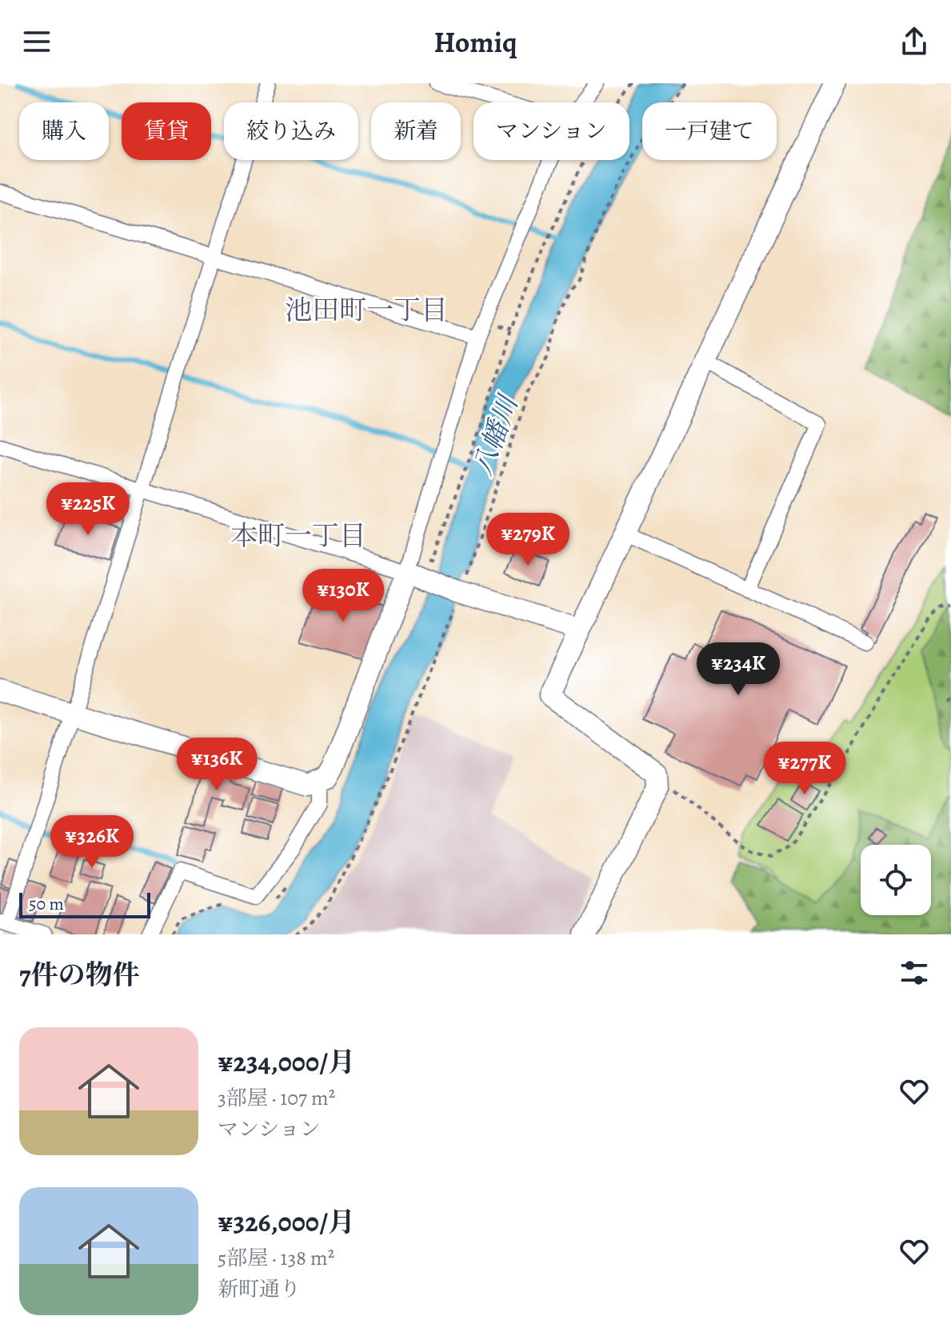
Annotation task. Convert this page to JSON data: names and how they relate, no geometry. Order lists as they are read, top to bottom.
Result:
{
  "districts": ["池田町一丁目", "本町一丁目"],
  "water": ["八幡川"],
  "scale_bar": "50 m",
  "page": {
    "header": "Homiq",
    "chip": [
      "購入",
      "賃貸",
      "絞り込み",
      "新着",
      "マンション",
      "一戸建て"
    ],
    "price": [
      "¥225K",
      "¥279K",
      "¥130K",
      "¥234K",
      "¥136K",
      "¥277K",
      "¥326K"
    ],
    "scale": "50 m",
    "heading": "7件の物件",
    "list": [
      {
        "name": "¥234,000/月",
        "note": "3部屋 · 107 m² · マンション"
      },
      {
        "name": "¥326,000/月",
        "note": "5部屋 · 138 m² · 新町通り"
      }
    ]
  }
}
